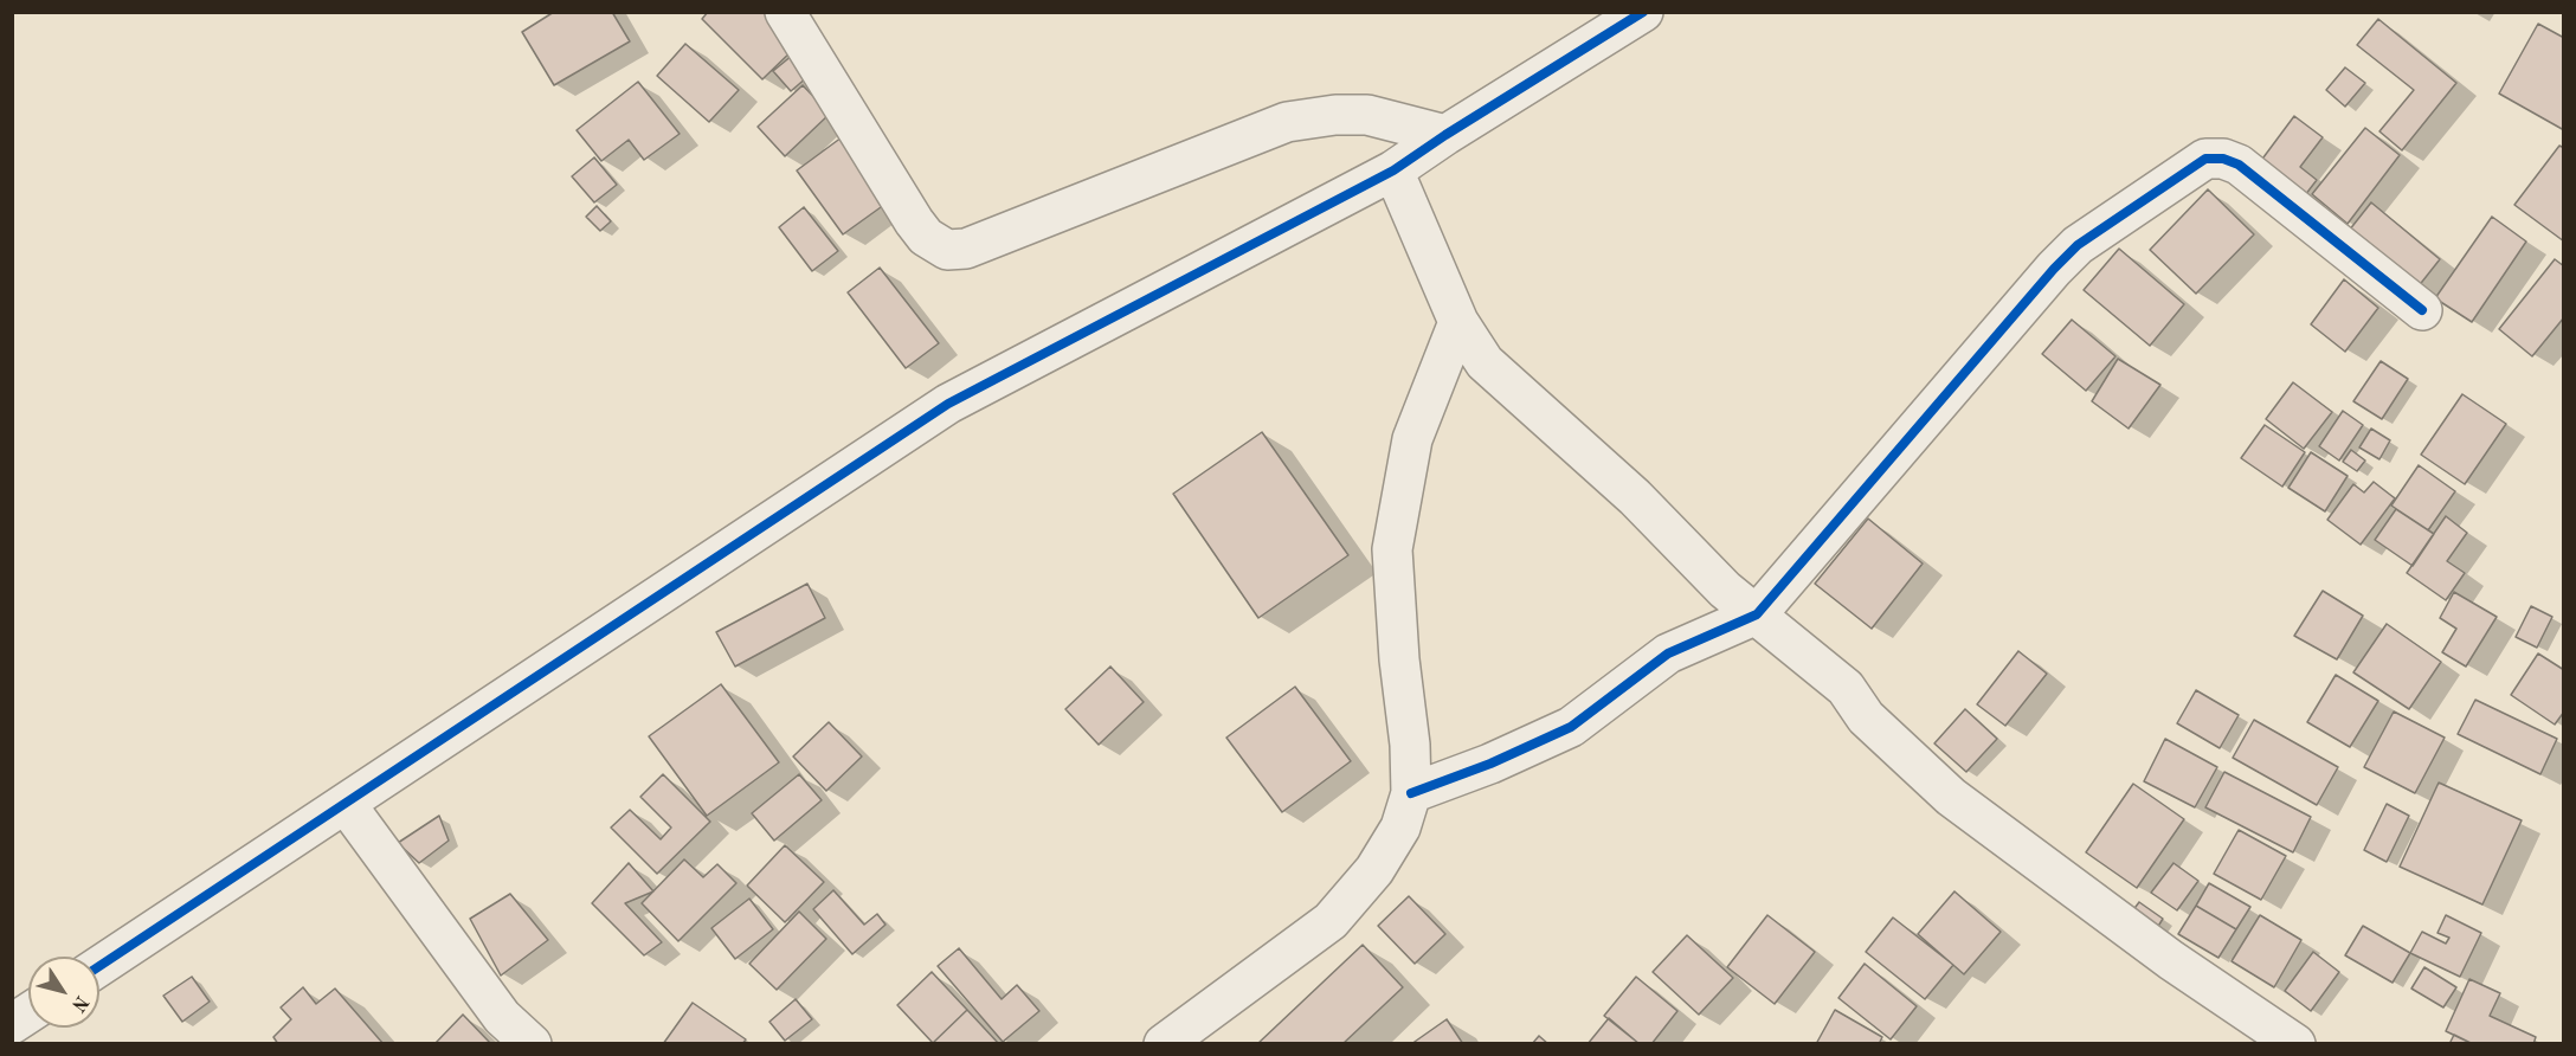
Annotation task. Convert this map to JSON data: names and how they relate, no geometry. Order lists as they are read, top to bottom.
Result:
{
  "north": "bottom right"
}
